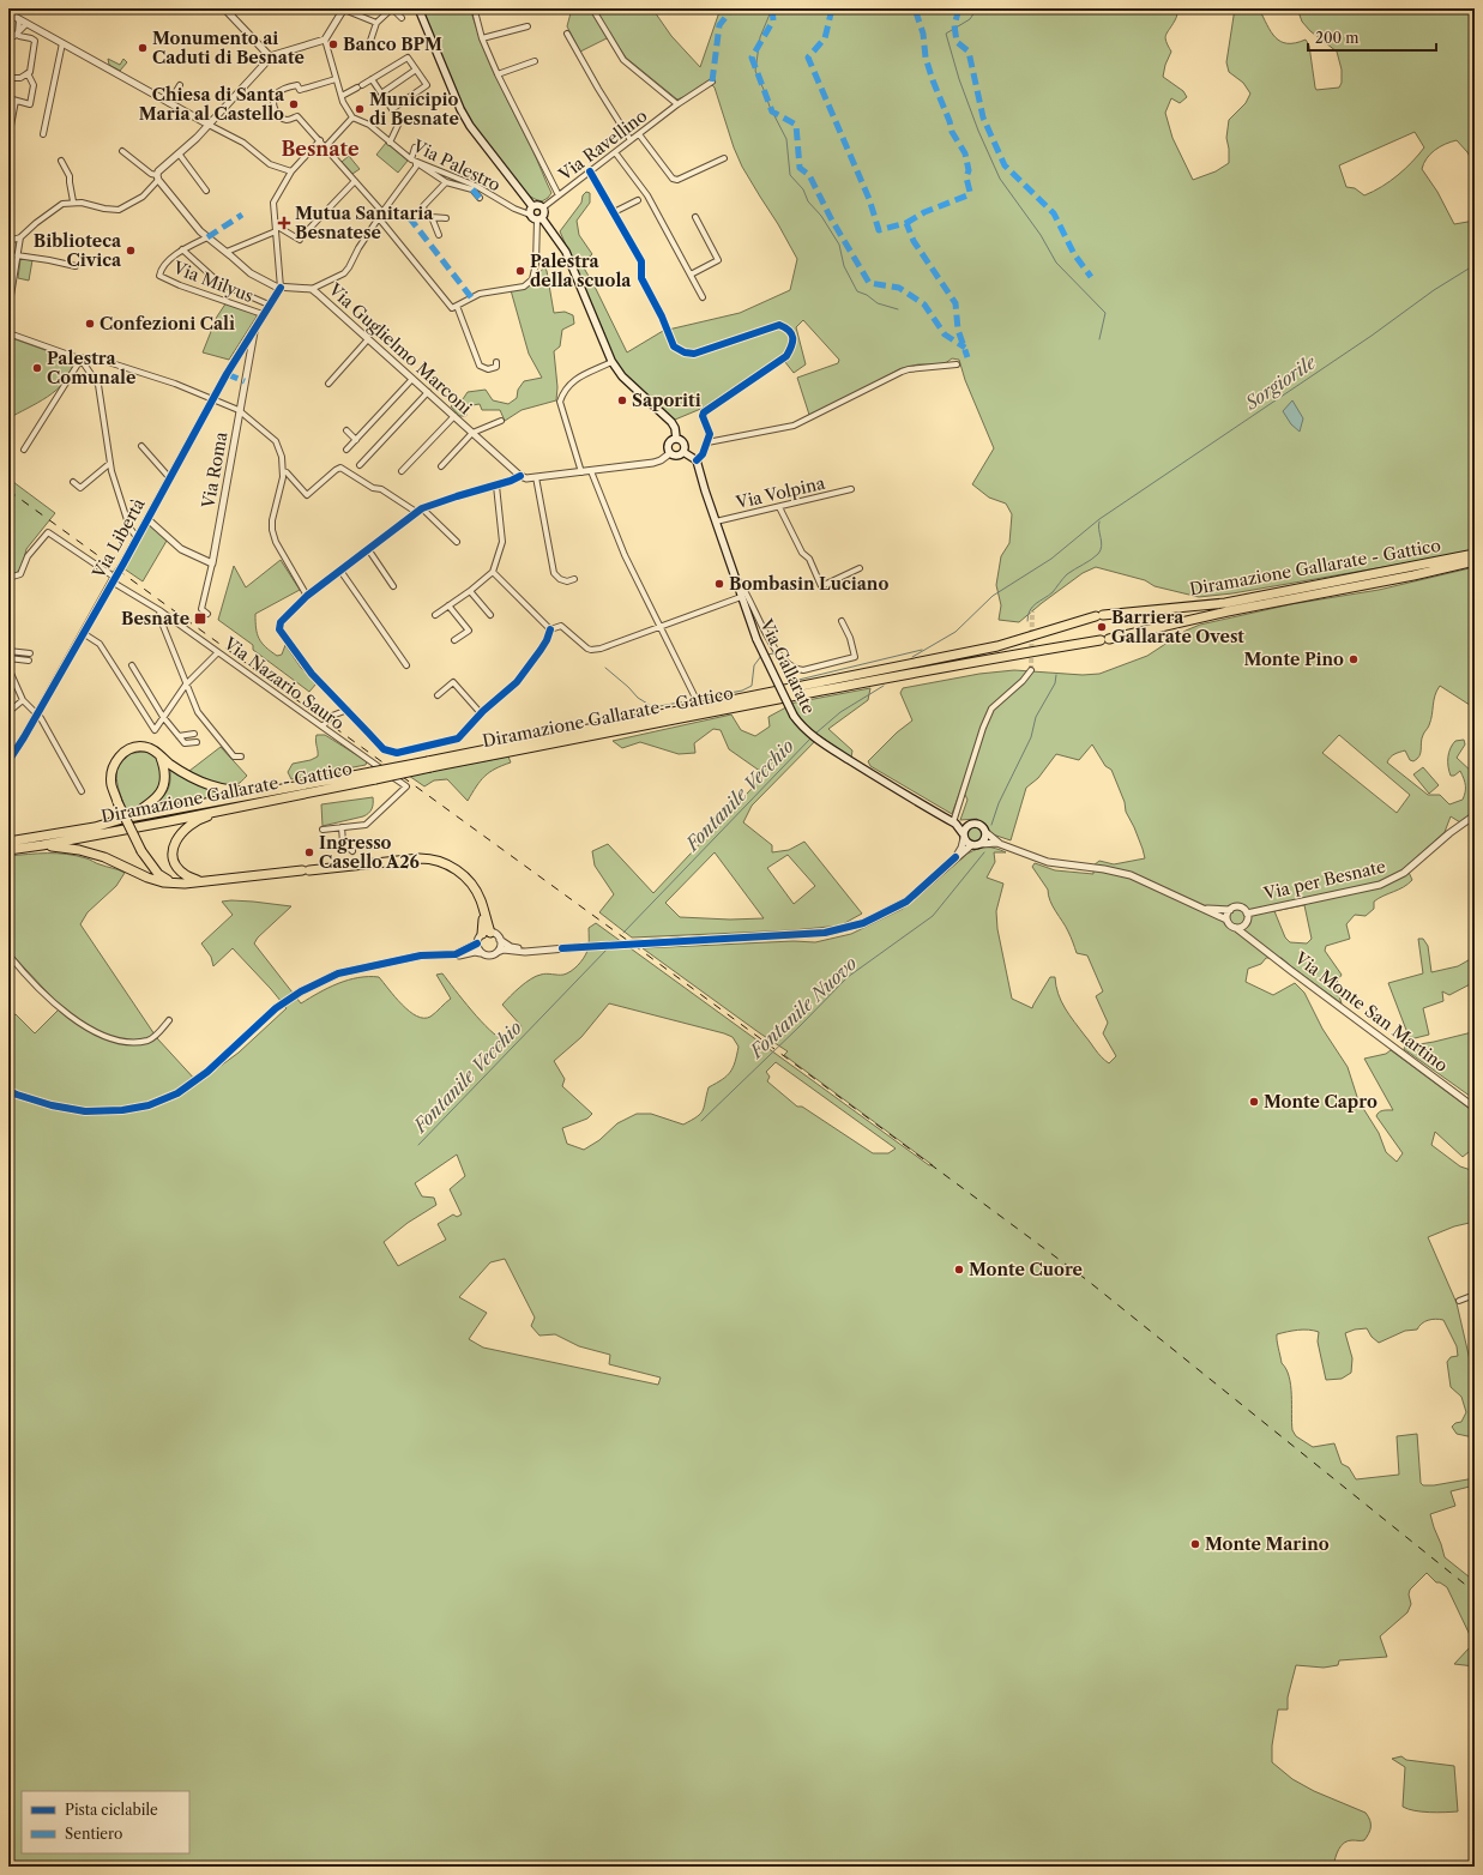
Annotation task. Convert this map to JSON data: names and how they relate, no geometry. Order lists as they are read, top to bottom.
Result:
{
  "streets": {
    "highway": ["Diramazione Gallarate - Gattico"],
    "main road": ["Via Gallarate"],
    "street": [
      "Via Ravellino",
      "Via Palestro",
      "Via Milyus",
      "Via Guglielmo Marconi",
      "Via Roma",
      "Via Volpina",
      "Via Libertà",
      "Via Nazario Sauro",
      "Via per Besnate",
      "Via Monte San Martino"
    ]
  },
  "crossings": [
    ["Via Ravellino", "Via Palestro"],
    ["Via Milyus", "Via Libertà"],
    ["Via Guglielmo Marconi", "Via Libertà"],
    ["Via Roma", "Via Libertà"],
    ["Via Volpina", "Via Gallarate"],
    ["Via Libertà", "Via Nazario Sauro"],
    ["Via Gallarate", "Via Monte San Martino"],
    ["Via per Besnate", "Via Monte San Martino"]
  ],
  "districts": ["Besnate"],
  "water": ["Sorgiorile", "Fontanile Vecchio", "Fontanile Nuovo"],
  "places": {
    "other": [
      "Banco BPM",
      "Monumento ai Caduti di Besnate",
      "Chiesa di Santa Maria al Castello",
      "Municipio di Besnate",
      "Biblioteca Civica",
      "Palestra della scuola",
      "Confezioni Calì",
      "Palestra Comunale",
      "Saporiti",
      "Bombasin Luciano",
      "Barriera Gallarate Ovest",
      "Monte Pino",
      "Ingresso Casello A26",
      "Monte Capro",
      "Monte Cuore",
      "Monte Marino"
    ],
    "health": ["Mutua Sanitaria Besnatese"],
    "transit": ["Besnate"]
  },
  "legend": ["Pista ciclabile", "Sentiero"],
  "scale_bar": "200 m"
}
